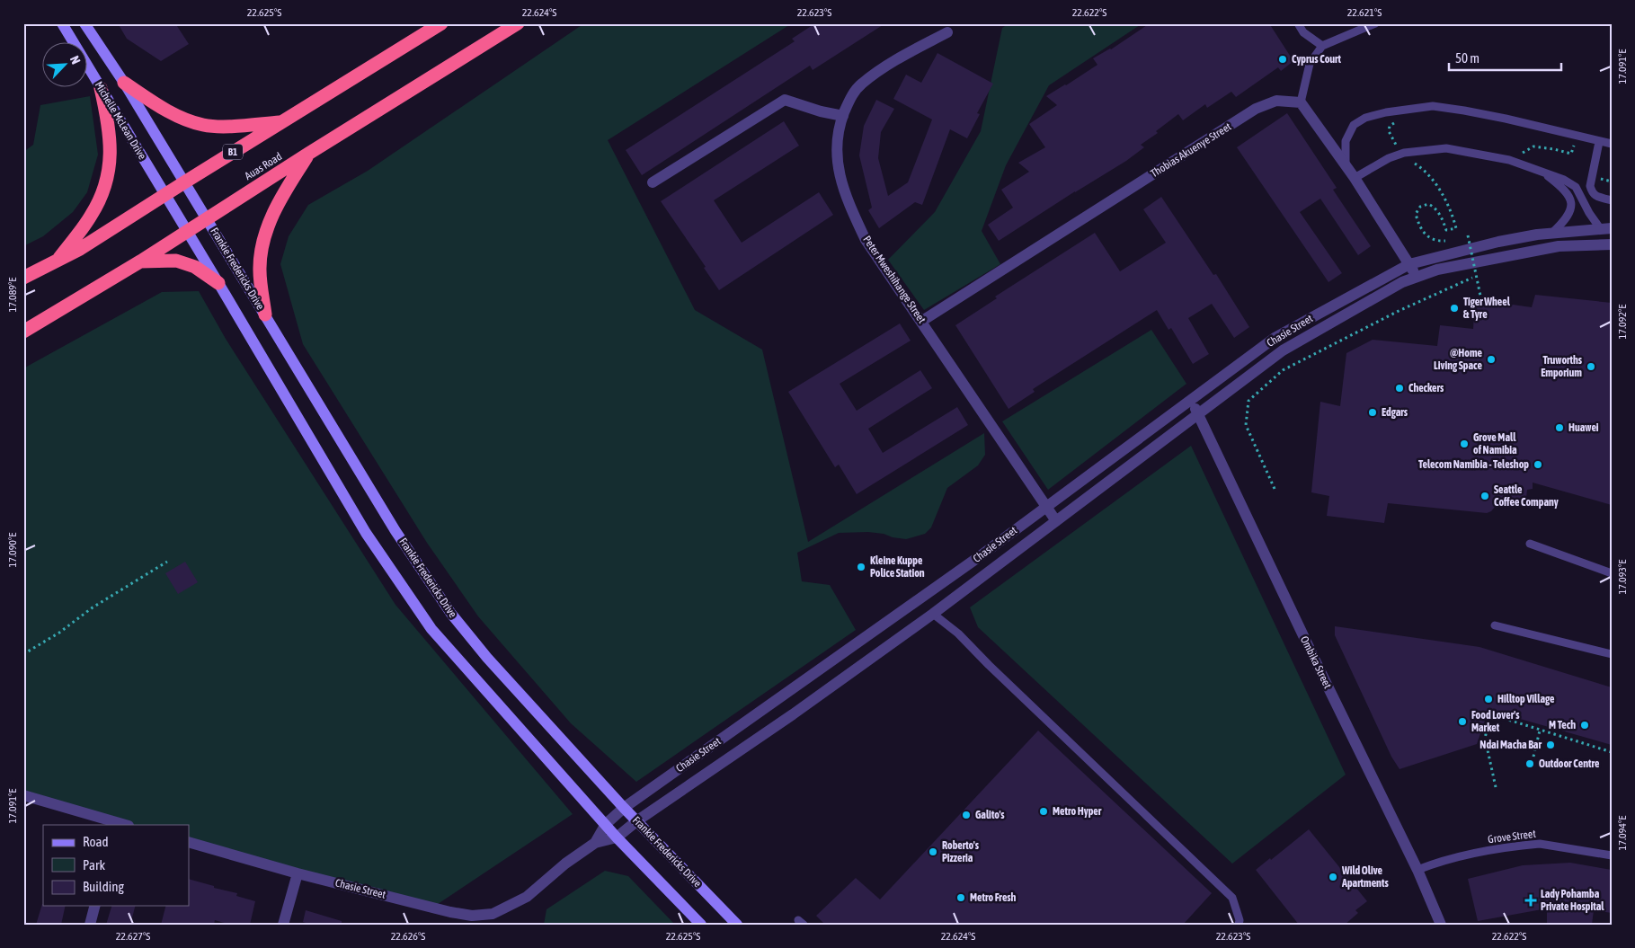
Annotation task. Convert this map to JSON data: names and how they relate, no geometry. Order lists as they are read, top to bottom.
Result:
{
  "streets": {
    "highway": ["B1", "Auas Road"],
    "main road": ["Michelle McLean Drive", "Frankie Fredericks Drive"],
    "street": [
      "Thobias Akuenye Street",
      "Peter Mweshihange Street",
      "Chasie Street",
      "Ombika Street"
    ],
    "lane": ["Grove Street"]
  },
  "crossings": [
    ["Michelle McLean Drive", "B1"],
    ["Michelle McLean Drive", "Frankie Fredericks Drive"],
    ["Thobias Akuenye Street", "Peter Mweshihange Street"],
    ["B1", "Frankie Fredericks Drive"],
    ["Auas Road", "Frankie Fredericks Drive"],
    ["Frankie Fredericks Drive", "Chasie Street"],
    ["Peter Mweshihange Street", "Chasie Street"],
    ["Chasie Street", "Ombika Street"],
    ["Ombika Street", "Grove Street"]
  ],
  "places": {
    "other": [
      "Cyprus Court",
      "Tiger Wheel & Tyre",
      "@Home Living Space",
      "Truworths Emporium",
      "Checkers",
      "Edgars",
      "Huawei",
      "Grove Mall of Namibia",
      "Telecom Namibia - Teleshop",
      "Seattle Coffee Company",
      "Kleine Kuppe Police Station",
      "Hilltop Village",
      "Food Lover's Market",
      "M Tech",
      "Ndai Macha Bar",
      "Outdoor Centre",
      "Metro Hyper",
      "Galito's",
      "Roberto's Pizzeria",
      "Wild Olive Apartments",
      "Metro Fresh"
    ],
    "health": ["Lady Pohamba Private Hospital"]
  },
  "legend": ["Road", "Park", "Building"],
  "scale_bar": "50 m",
  "north": "top right",
  "coordinates": [
    "22.625°S",
    "22.624°S",
    "22.623°S",
    "22.622°S",
    "22.621°S",
    "17.091°E",
    "17.089°E",
    "17.092°E",
    "17.090°E",
    "17.093°E",
    "17.094°E",
    "22.627°S",
    "22.626°S"
  ]
}
